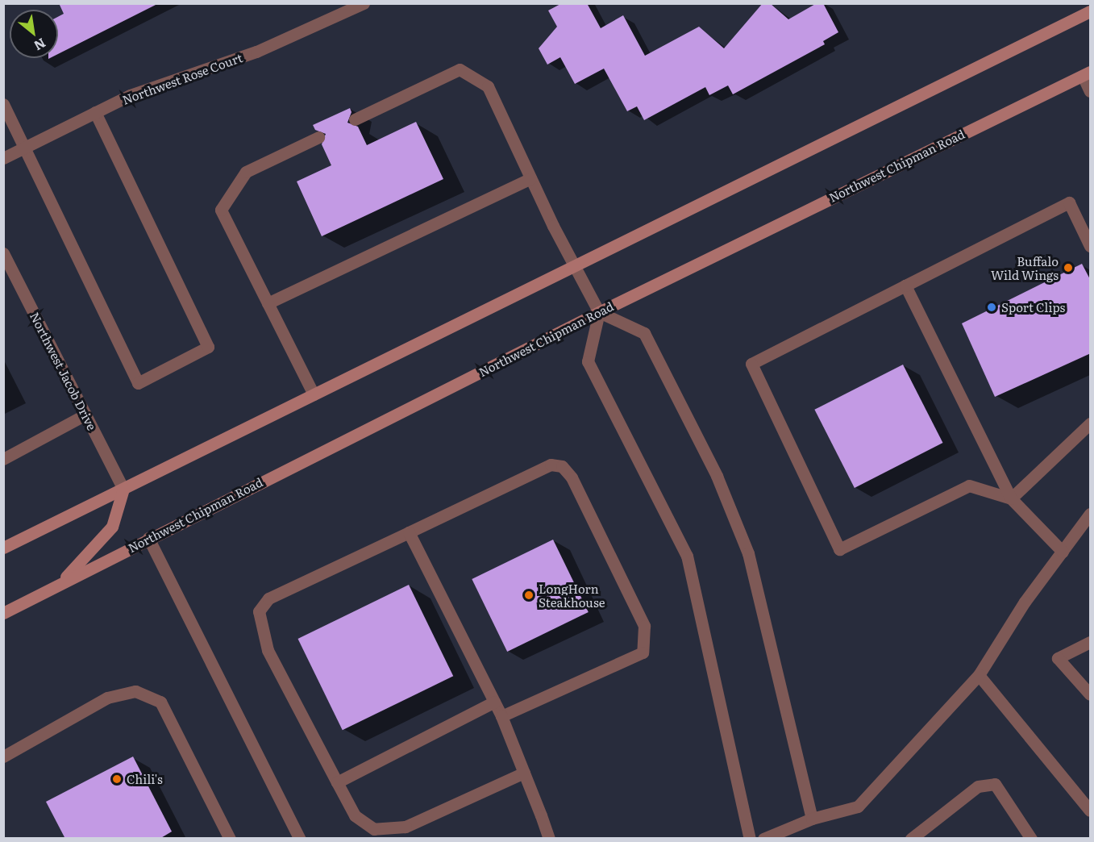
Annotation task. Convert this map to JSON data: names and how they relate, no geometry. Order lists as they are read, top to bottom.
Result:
{
  "streets": {
    "main road": ["Northwest Chipman Road"],
    "street": ["Northwest Rose Court", "Northwest Jacob Drive"]
  },
  "places": [
    "Buffalo Wild Wings",
    "Sport Clips",
    "LongHorn Steakhouse",
    "Chili's"
  ],
  "north": "bottom right"
}
